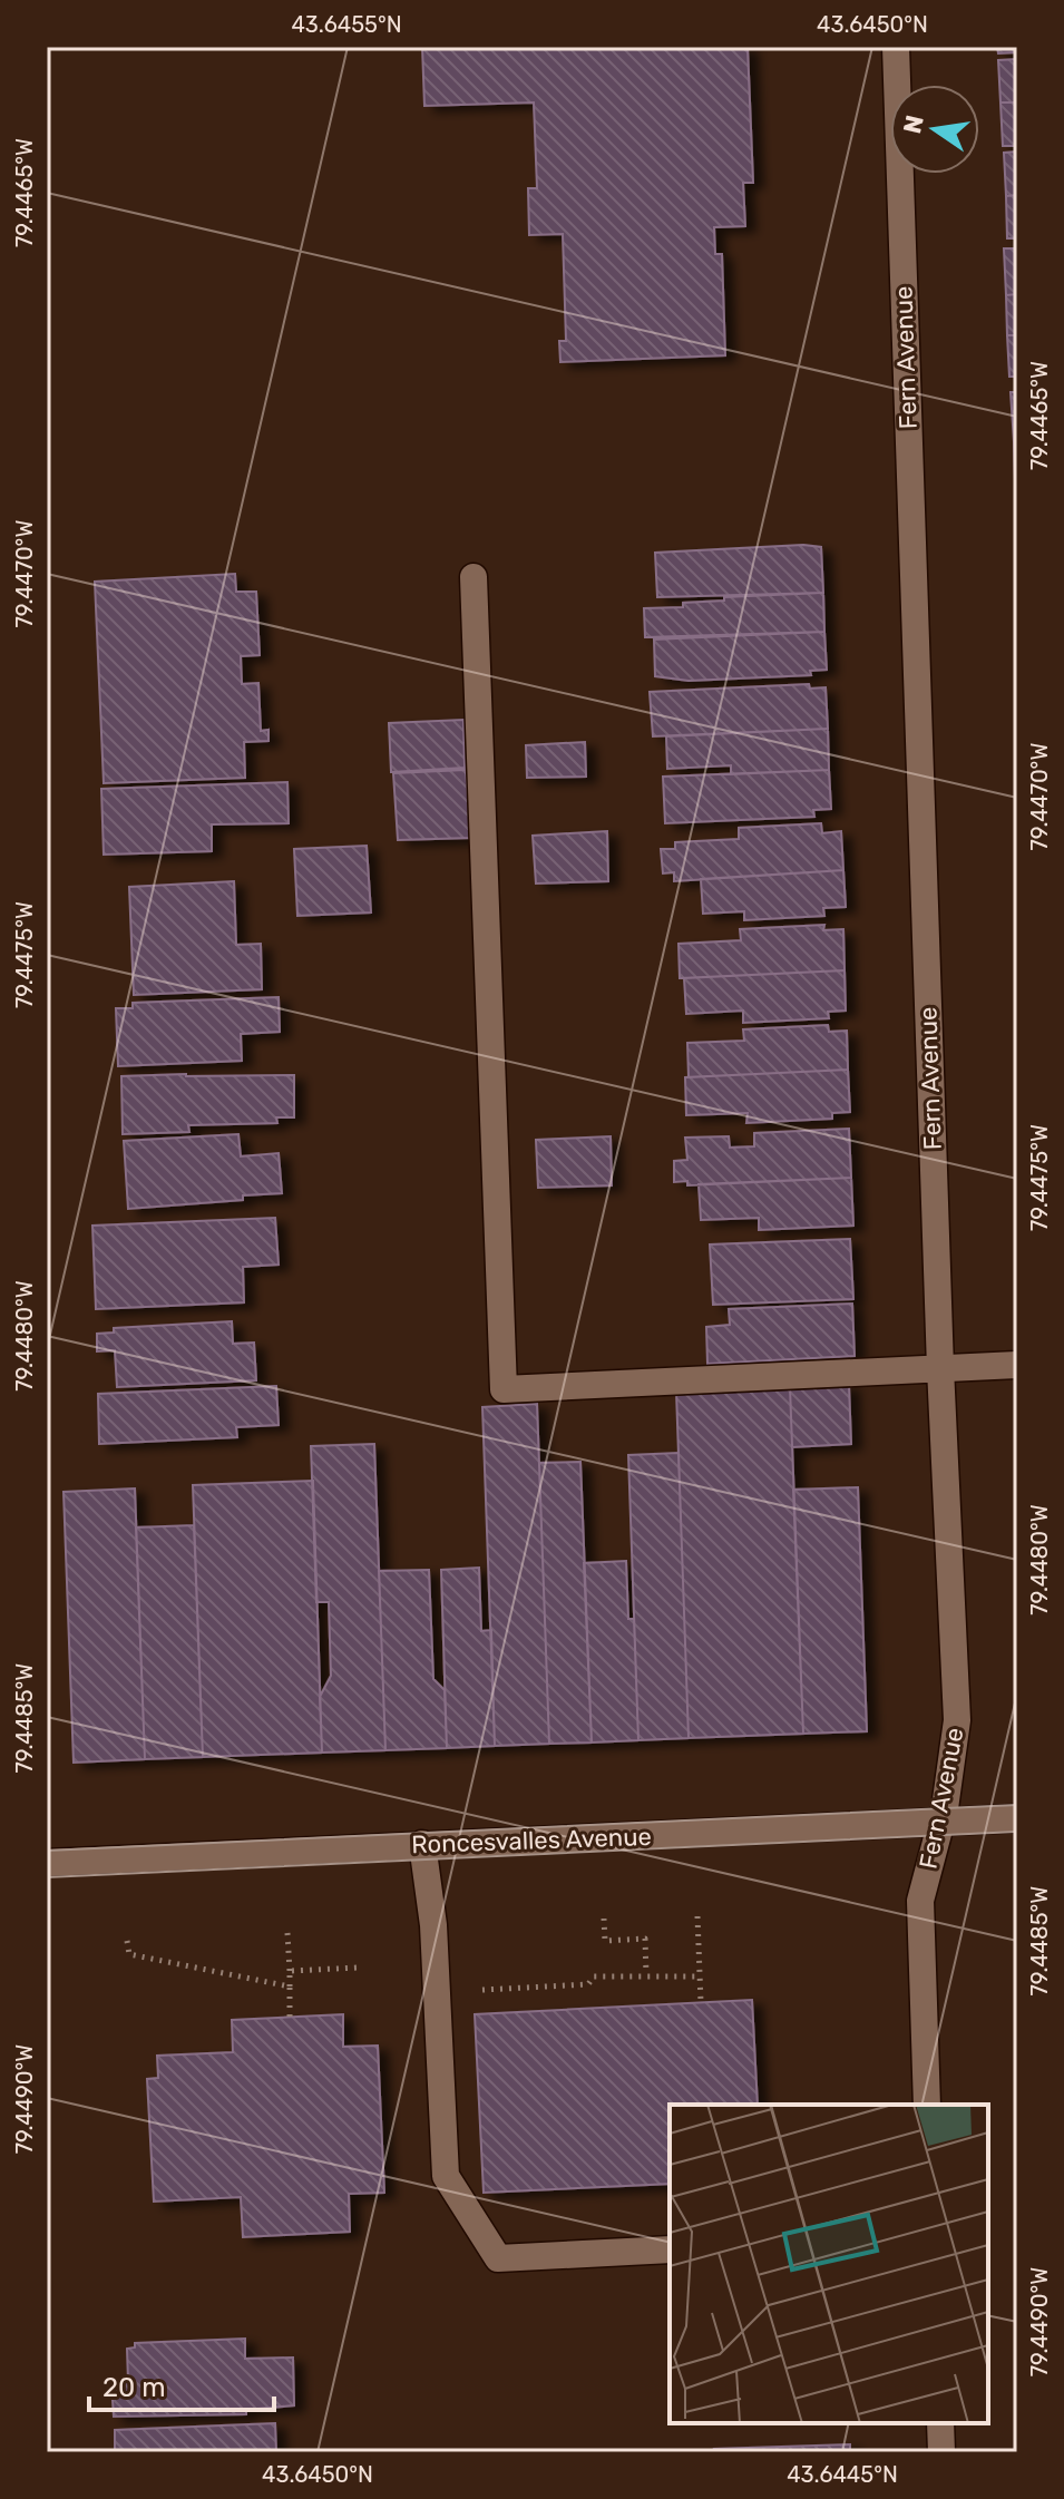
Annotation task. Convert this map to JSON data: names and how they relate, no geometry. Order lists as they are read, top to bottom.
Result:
{
  "streets": {
    "street": ["Fern Avenue", "Roncesvalles Avenue"]
  },
  "crossings": [
    ["Fern Avenue", "Roncesvalles Avenue"]
  ],
  "scale_bar": "20 m",
  "north": "left",
  "coordinates": [
    "43.6455°N",
    "43.6450°N",
    "79.4465°W",
    "79.4470°W",
    "79.4475°W",
    "79.4480°W",
    "79.4485°W",
    "79.4490°W",
    "43.6445°N"
  ]
}
